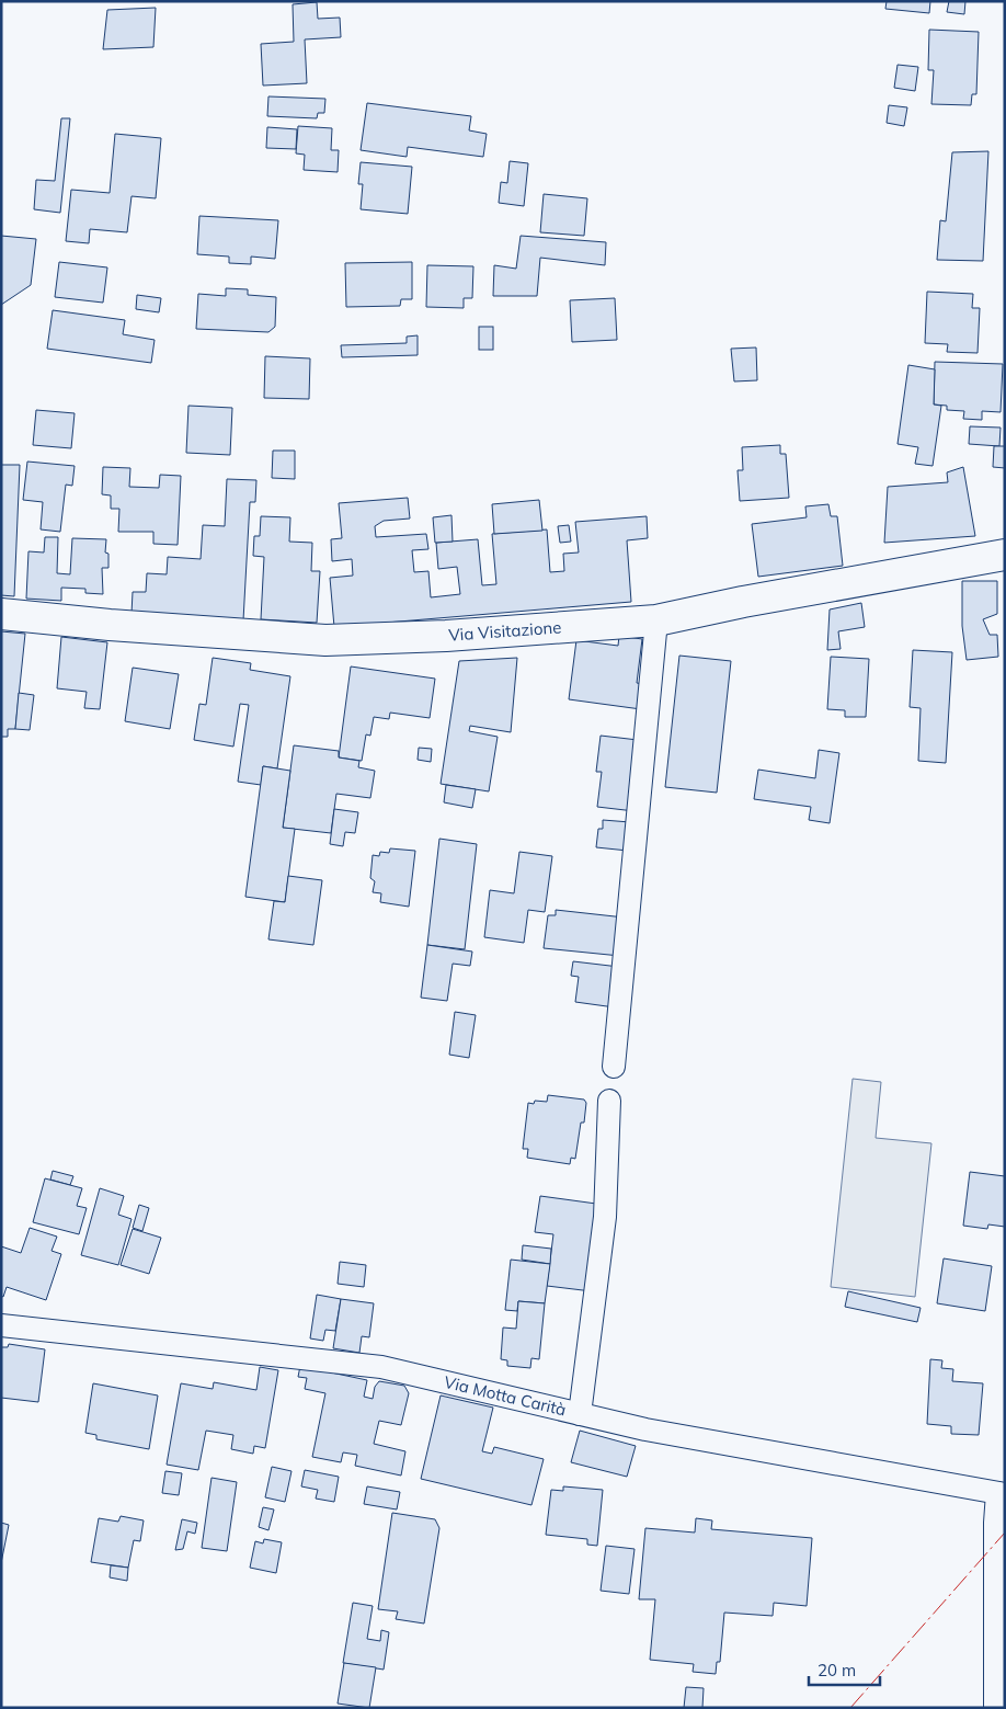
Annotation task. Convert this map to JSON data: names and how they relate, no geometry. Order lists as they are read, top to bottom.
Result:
{
  "streets": {
    "street": ["Via Visitazione", "Via Motta Carità"]
  },
  "scale_bar": "20 m"
}
